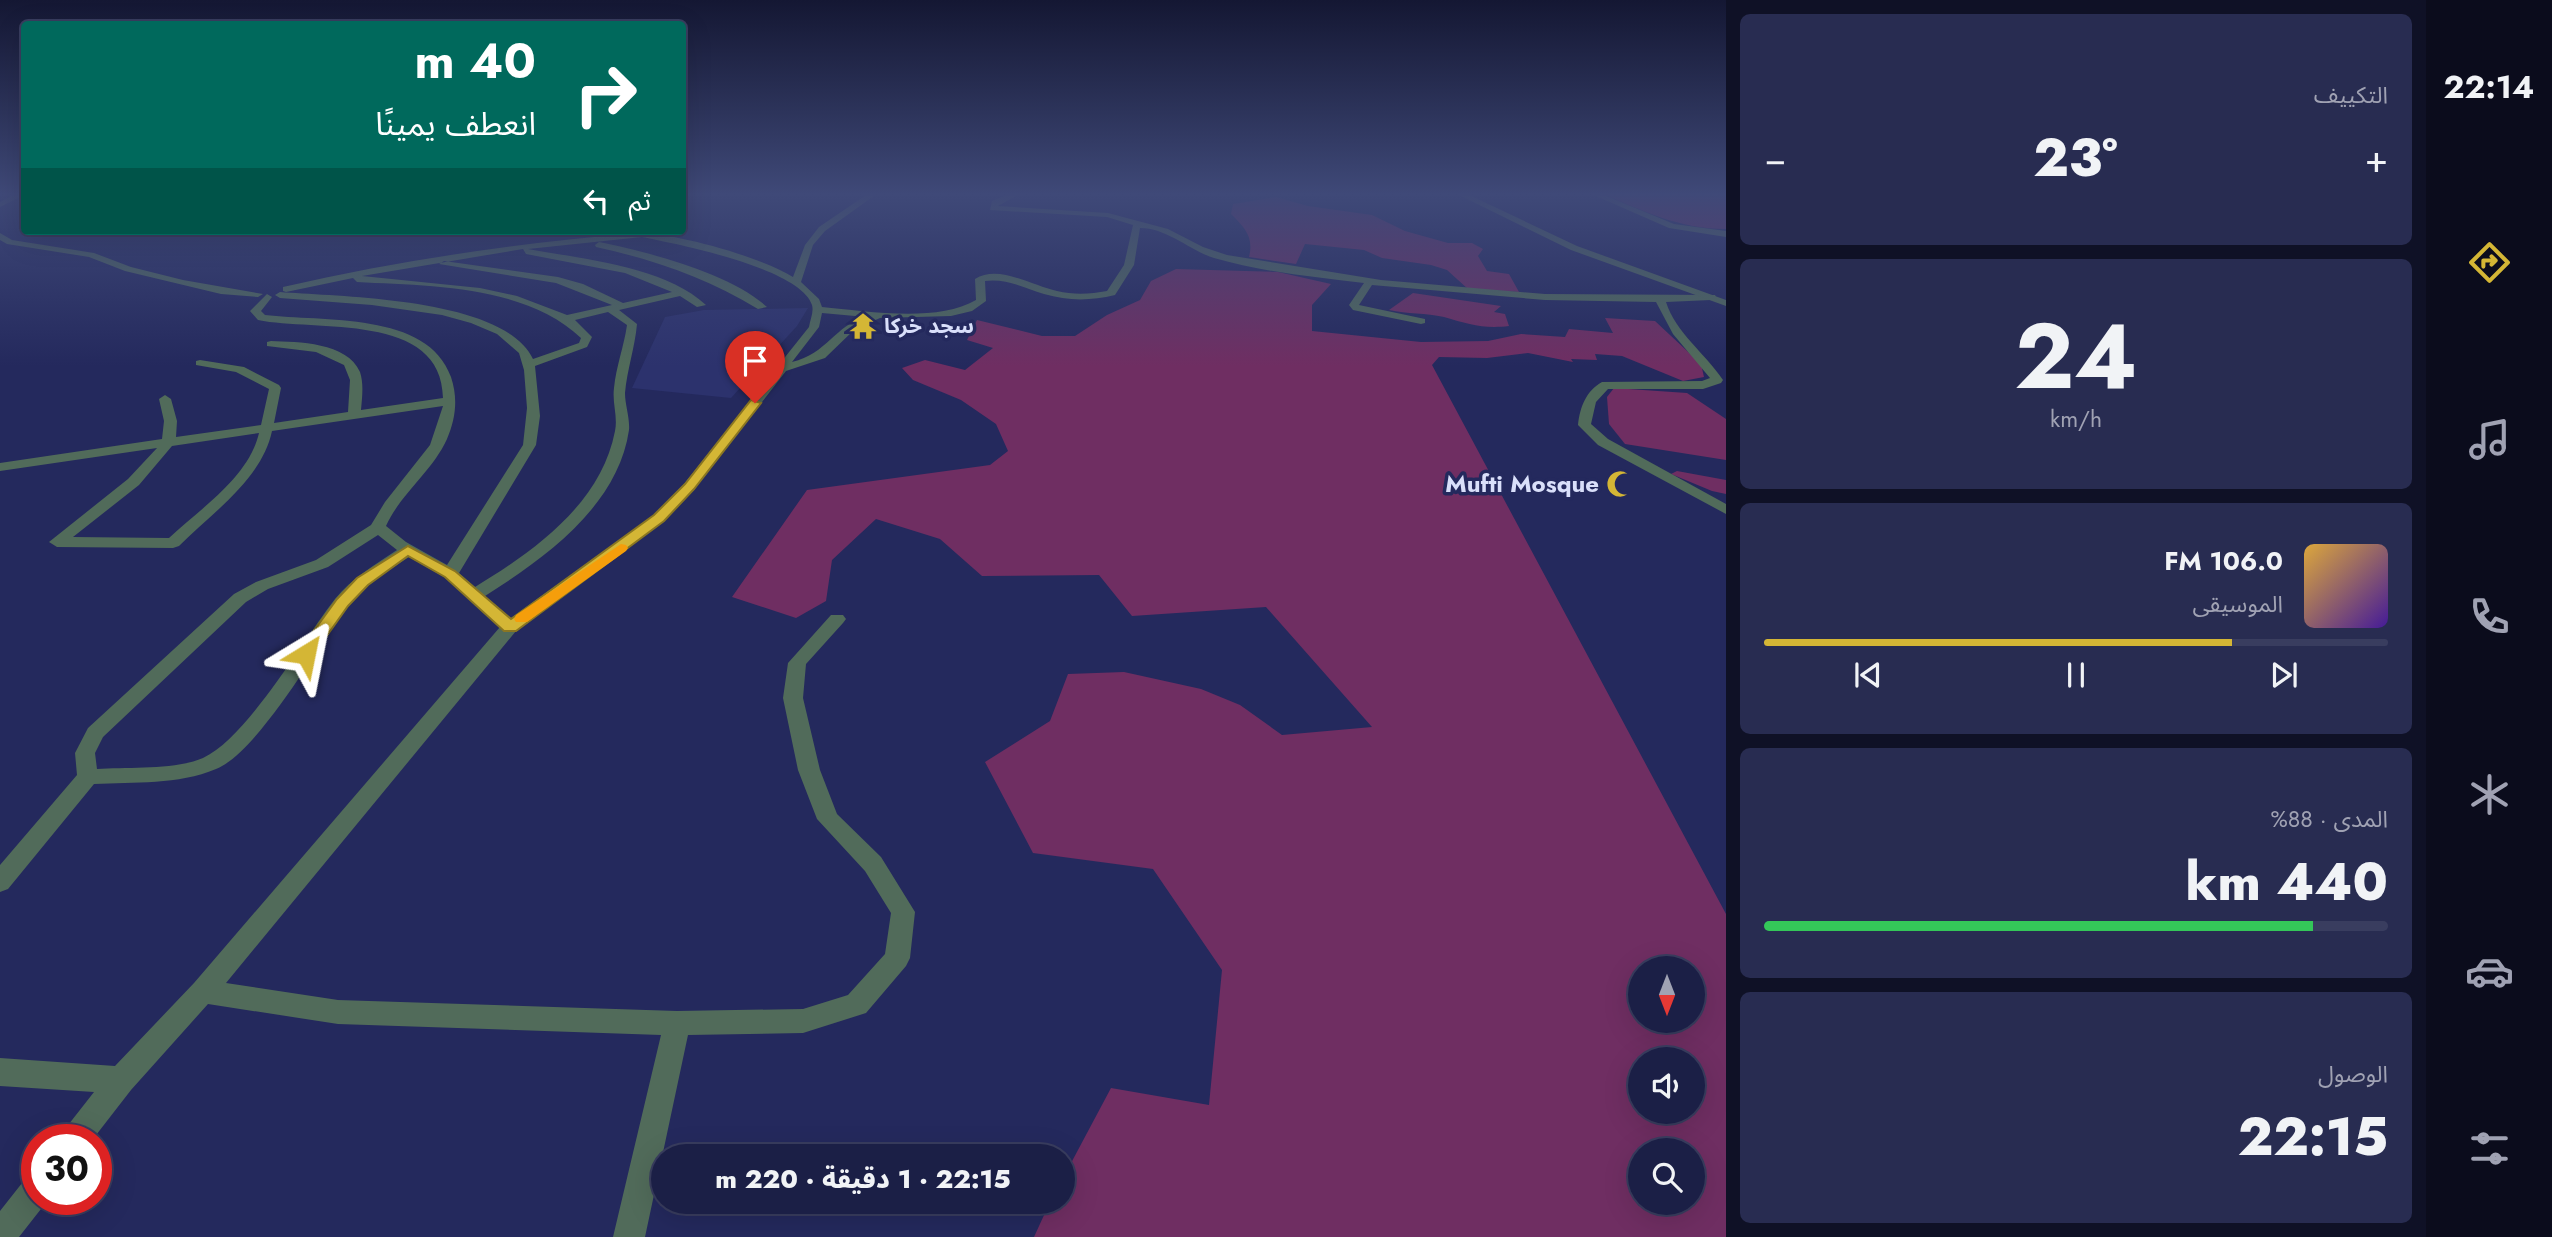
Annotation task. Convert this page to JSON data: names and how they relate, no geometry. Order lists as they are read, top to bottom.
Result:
{
  "places": {
    "temple": ["سجد خركا"],
    "mosque": ["Mufti Mosque"]
  },
  "north": "bottom",
  "page": {
    "tabs": "22:14",
    "tile": [
      "التكييف",
      ["24", "km/h"],
      ["المدى · 88%", "440 km"],
      ["الوصول", "22:15"]
    ],
    "turn": ["40 m", "انعطف يمينًا"],
    "heat": ["−", "23°", "+"],
    "then": "ثم",
    "song": ["106.0 FM", "الموسيقى"],
    "limit": "30",
    "trip": "22:15 · 1 دقيقة · 220 m"
  }
}
